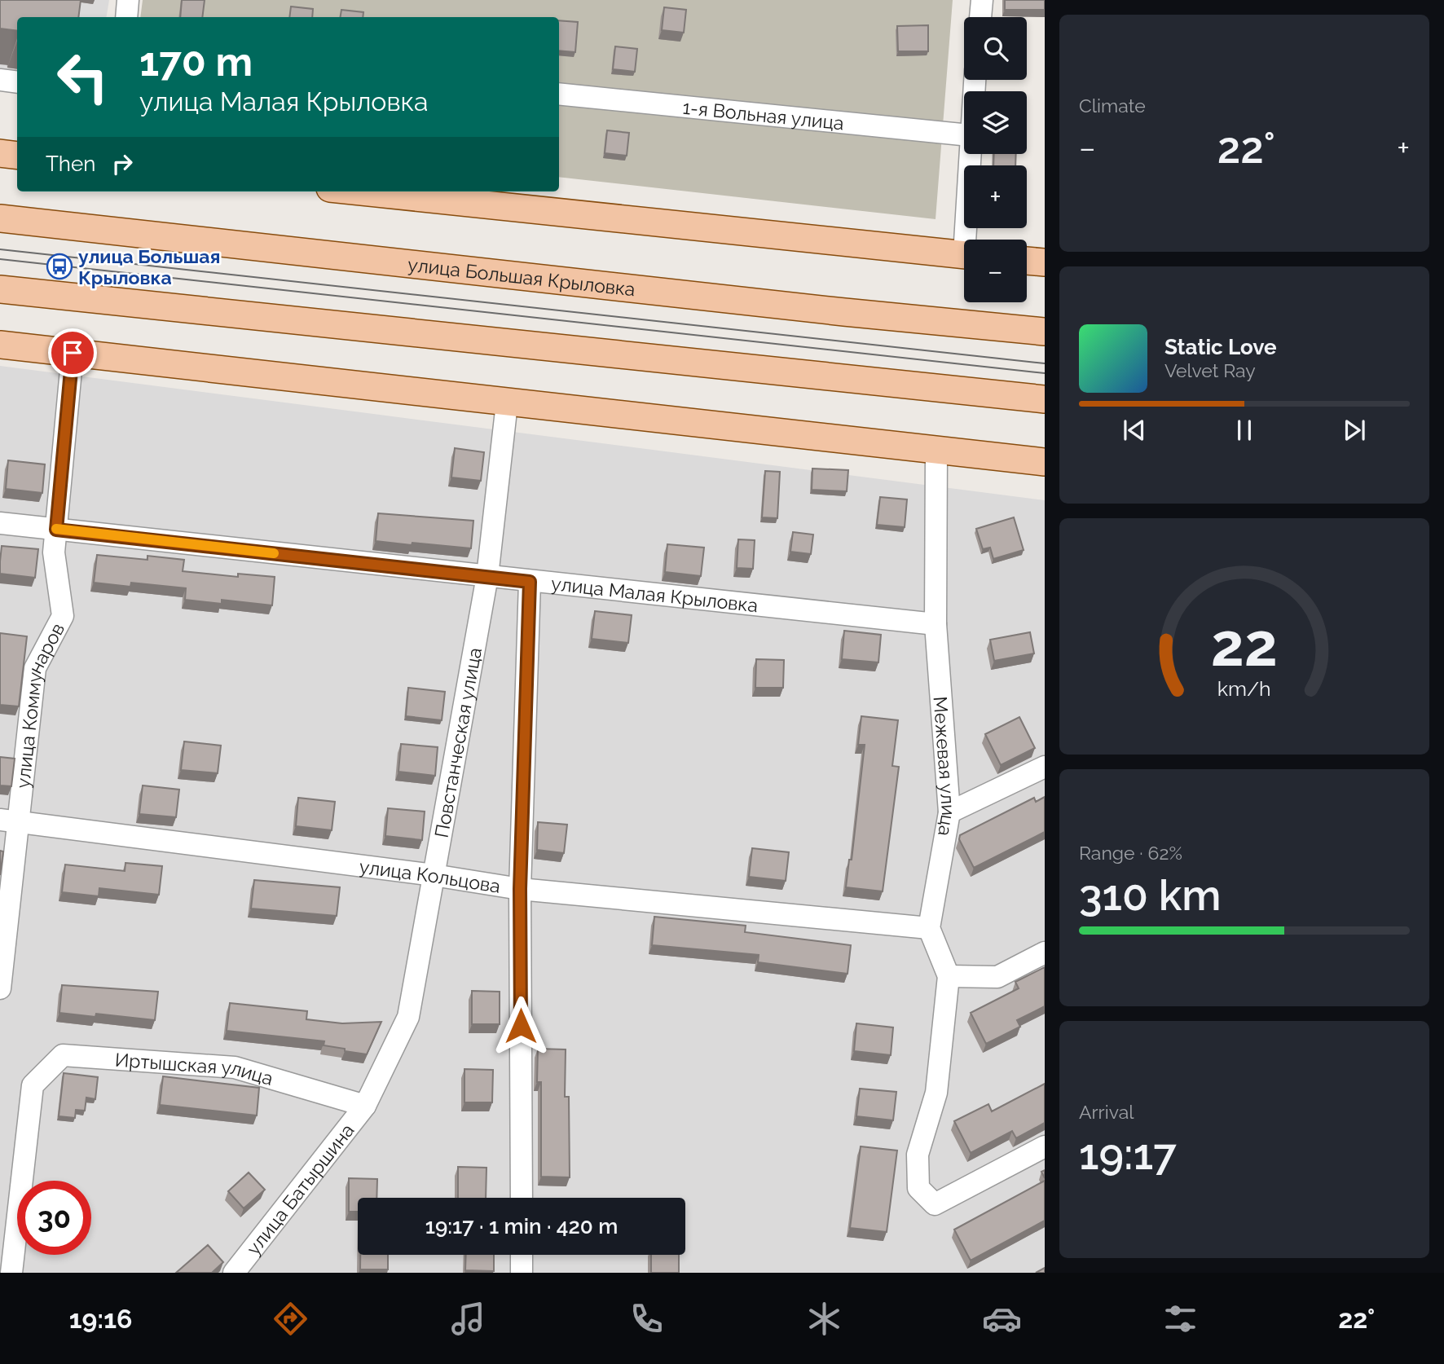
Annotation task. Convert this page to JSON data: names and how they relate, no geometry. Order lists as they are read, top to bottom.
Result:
{
  "streets": {
    "main road": ["улица Большая Крыловка"],
    "street": [
      "1-я Вольная улица",
      "улица Малая Крыловка",
      "улица Коммунаров",
      "Повстанческая улица",
      "Межевая улица",
      "улица Кольцова",
      "Иртышская улица",
      "улица Батыршина"
    ]
  },
  "crossings": [
    ["улица Малая Крыловка", "улица Коммунаров"],
    ["улица Малая Крыловка", "Повстанческая улица"],
    ["улица Малая Крыловка", "Межевая улица"],
    ["улица Коммунаров", "улица Кольцова"],
    ["Повстанческая улица", "улица Кольцова"],
    ["Повстанческая улица", "Иртышская улица"],
    ["Повстанческая улица", "улица Батыршина"],
    ["Межевая улица", "улица Кольцова"],
    ["Иртышская улица", "улица Батыршина"]
  ],
  "places": {
    "bus stop": ["улица Большая Крыловка"]
  },
  "page": {
    "tile": [
      "Climate",
      ["Range · 62%", "310 km"],
      ["Arrival", "19:17"]
    ],
    "map_buttons": ["+", "−"],
    "turn": ["170 m", "улица Малая Крыловка"],
    "heat": ["−", "22°", "+"],
    "then": "Then",
    "song": ["Static Love", "Velvet Ray"],
    "limit": "30",
    "trip": "19:17 · 1 min · 420 m",
    "tabs": ["19:16", "22°"],
    "gauge": ["22", "km/h"]
  }
}
